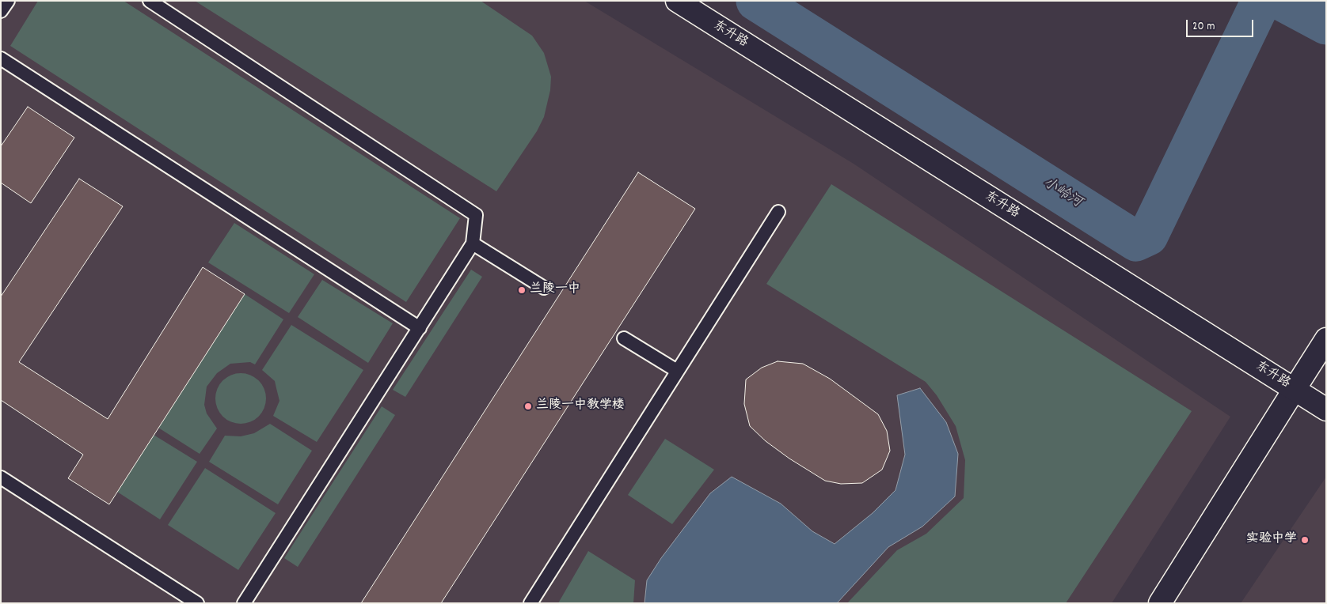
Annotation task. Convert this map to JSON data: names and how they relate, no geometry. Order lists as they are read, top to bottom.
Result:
{
  "streets": {
    "street": ["东升路"]
  },
  "water": ["小岭河"],
  "places": ["兰陵一中", "兰陵一中教学楼", "实验中学"],
  "scale_bar": "20 m"
}
